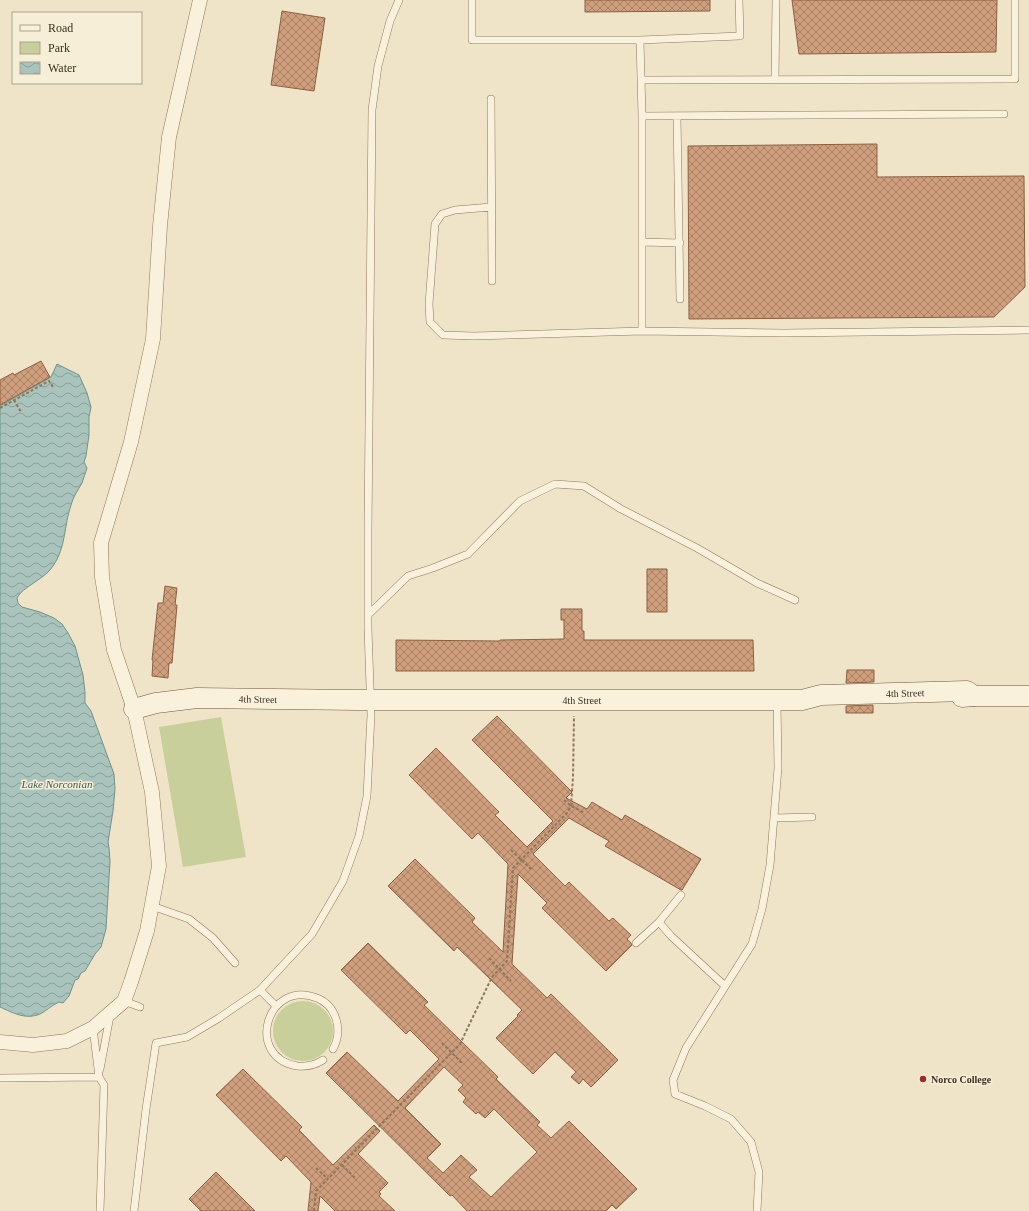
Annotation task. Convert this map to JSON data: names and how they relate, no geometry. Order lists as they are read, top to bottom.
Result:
{
  "streets": {
    "street": ["4th Street"]
  },
  "water": ["Lake Norconian"],
  "places": ["Norco College"],
  "legend": ["Road", "Park", "Water"]
}
